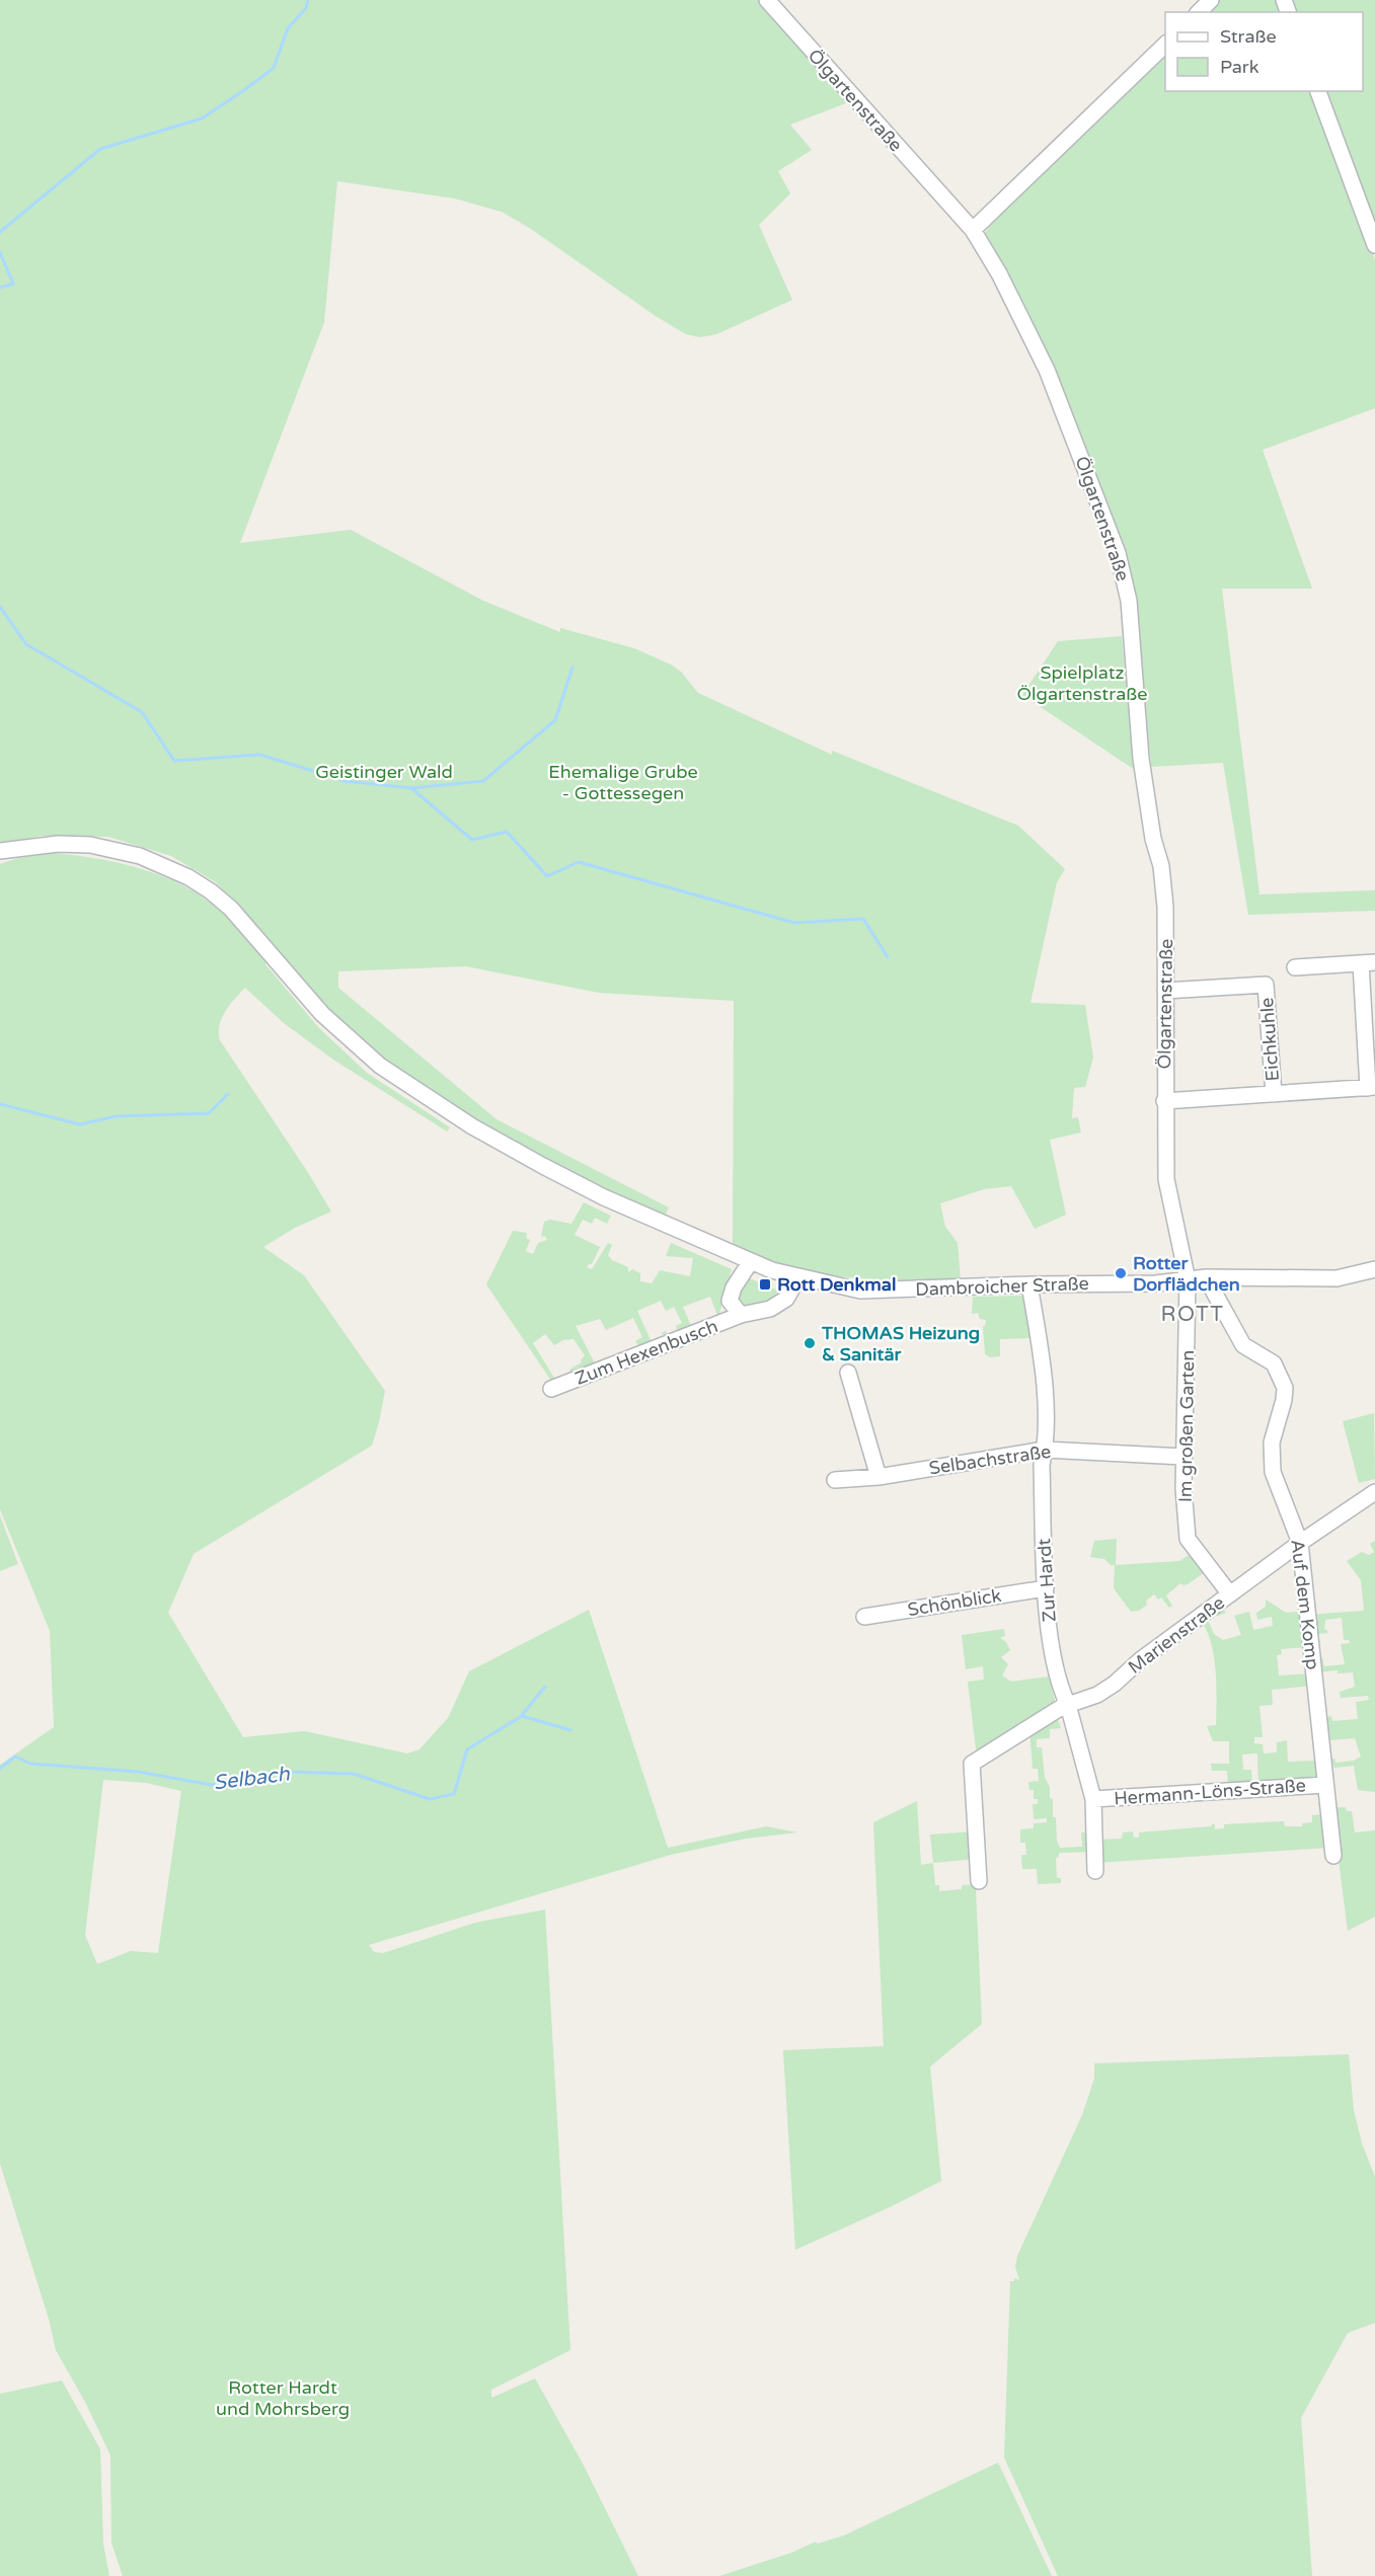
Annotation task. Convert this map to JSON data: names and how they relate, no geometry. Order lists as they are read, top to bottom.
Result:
{
  "streets": {
    "street": [
      "Ölgartenstraße",
      "Eichkuhle",
      "Dambroicher Straße",
      "Zum Hexenbusch",
      "Im großen Garten",
      "Selbachstraße",
      "Zur Hardt",
      "Schönblick",
      "Auf dem Komp",
      "Marienstraße",
      "Hermann-Löns-Straße"
    ]
  },
  "crossings": [
    ["Ölgartenstraße", "Eichkuhle"],
    ["Ölgartenstraße", "Dambroicher Straße"],
    ["Ölgartenstraße", "Im großen Garten"],
    ["Dambroicher Straße", "Zum Hexenbusch"],
    ["Dambroicher Straße", "Im großen Garten"],
    ["Dambroicher Straße", "Zur Hardt"],
    ["Dambroicher Straße", "Auf dem Komp"],
    ["Im großen Garten", "Selbachstraße"],
    ["Im großen Garten", "Marienstraße"],
    ["Selbachstraße", "Zur Hardt"],
    ["Zur Hardt", "Schönblick"],
    ["Zur Hardt", "Marienstraße"],
    ["Zur Hardt", "Hermann-Löns-Straße"],
    ["Auf dem Komp", "Marienstraße"],
    ["Auf dem Komp", "Hermann-Löns-Straße"]
  ],
  "districts": ["ROTT"],
  "water": ["Selbach"],
  "parks": [
    "Spielplatz Ölgartenstraße",
    "Geistinger Wald",
    "Ehemalige Grube - Gottessegen",
    "Rotter Hardt und Mohrsberg"
  ],
  "places": {
    "other": ["Rotter Dorflädchen", "THOMAS Heizung & Sanitär"],
    "transit": ["Rott Denkmal"]
  },
  "legend": ["Straße", "Park"]
}
